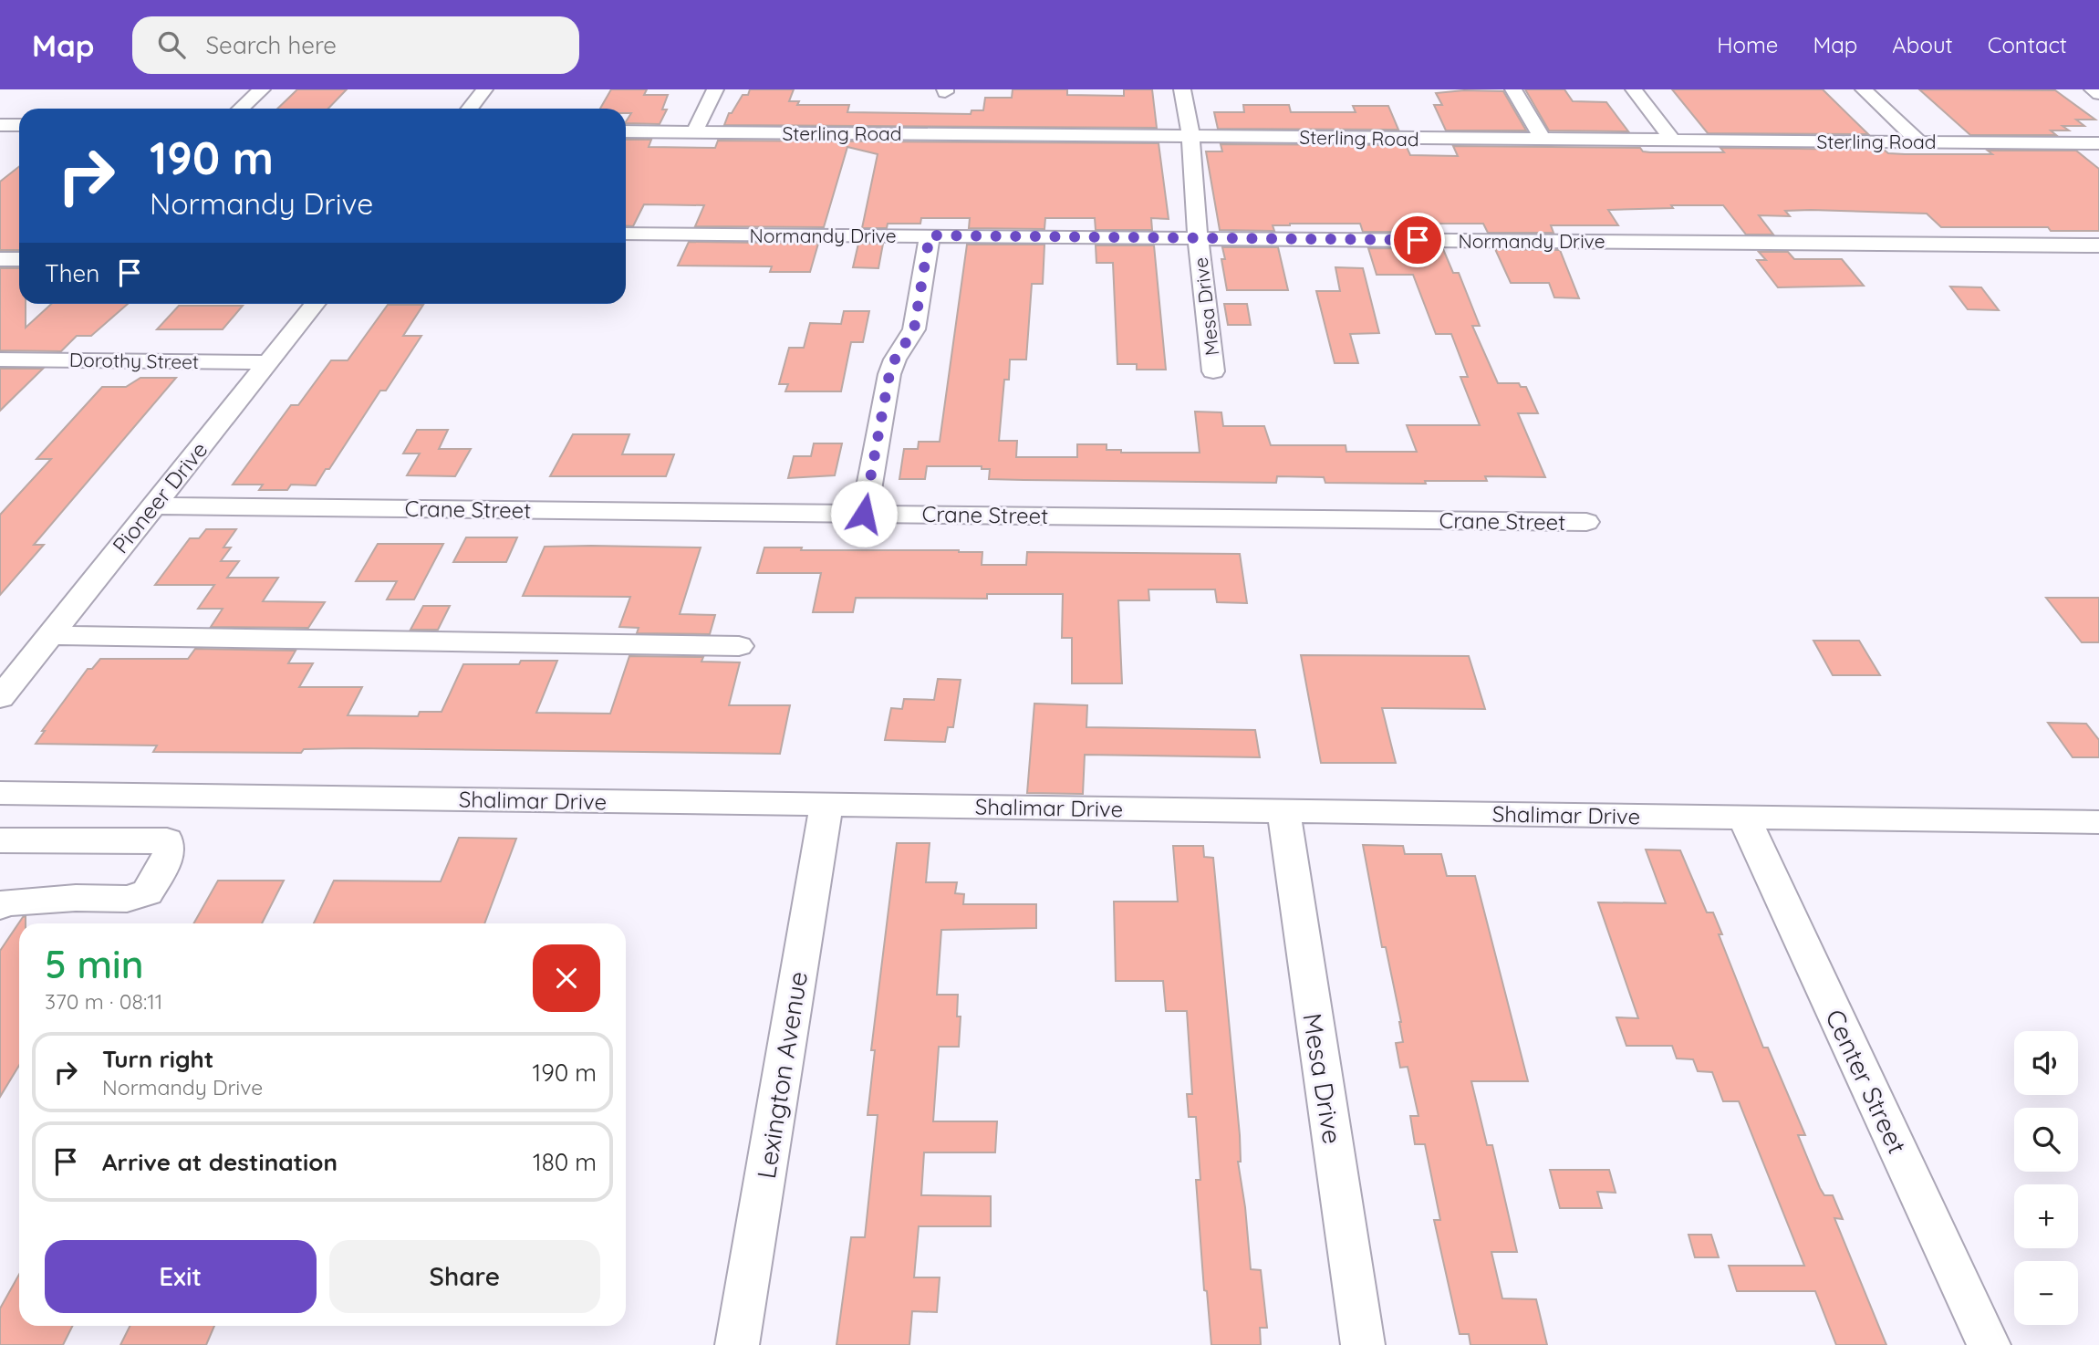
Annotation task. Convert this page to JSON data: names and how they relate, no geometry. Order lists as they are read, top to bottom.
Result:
{
  "streets": {
    "street": [
      "Sterling Road",
      "Normandy Drive",
      "Mesa Drive",
      "Dorothy Street",
      "Pioneer Drive",
      "Crane Street",
      "Shalimar Drive",
      "Lexington Avenue",
      "Center Street"
    ]
  },
  "crossings": [
    ["Sterling Road", "Mesa Drive"],
    ["Normandy Drive", "Mesa Drive"],
    ["Mesa Drive", "Shalimar Drive"],
    ["Dorothy Street", "Pioneer Drive"],
    ["Pioneer Drive", "Crane Street"],
    ["Shalimar Drive", "Lexington Avenue"],
    ["Shalimar Drive", "Center Street"]
  ],
  "page": {
    "header": "Map",
    "search": "Search here",
    "nav": [
      "Home",
      "Map",
      "About",
      "Contact"
    ],
    "turn": ["190 m", "Normandy Drive"],
    "then": "Then",
    "heading": ["5 min", "370 m · 08:11"],
    "map_buttons": ["+", "−"],
    "list": [
      {
        "name": "Turn right",
        "note": "Normandy Drive",
        "value": "190 m"
      },
      {
        "name": "Arrive at destination",
        "value": "180 m"
      }
    ],
    "buttons": ["Exit", "Share"]
  }
}
